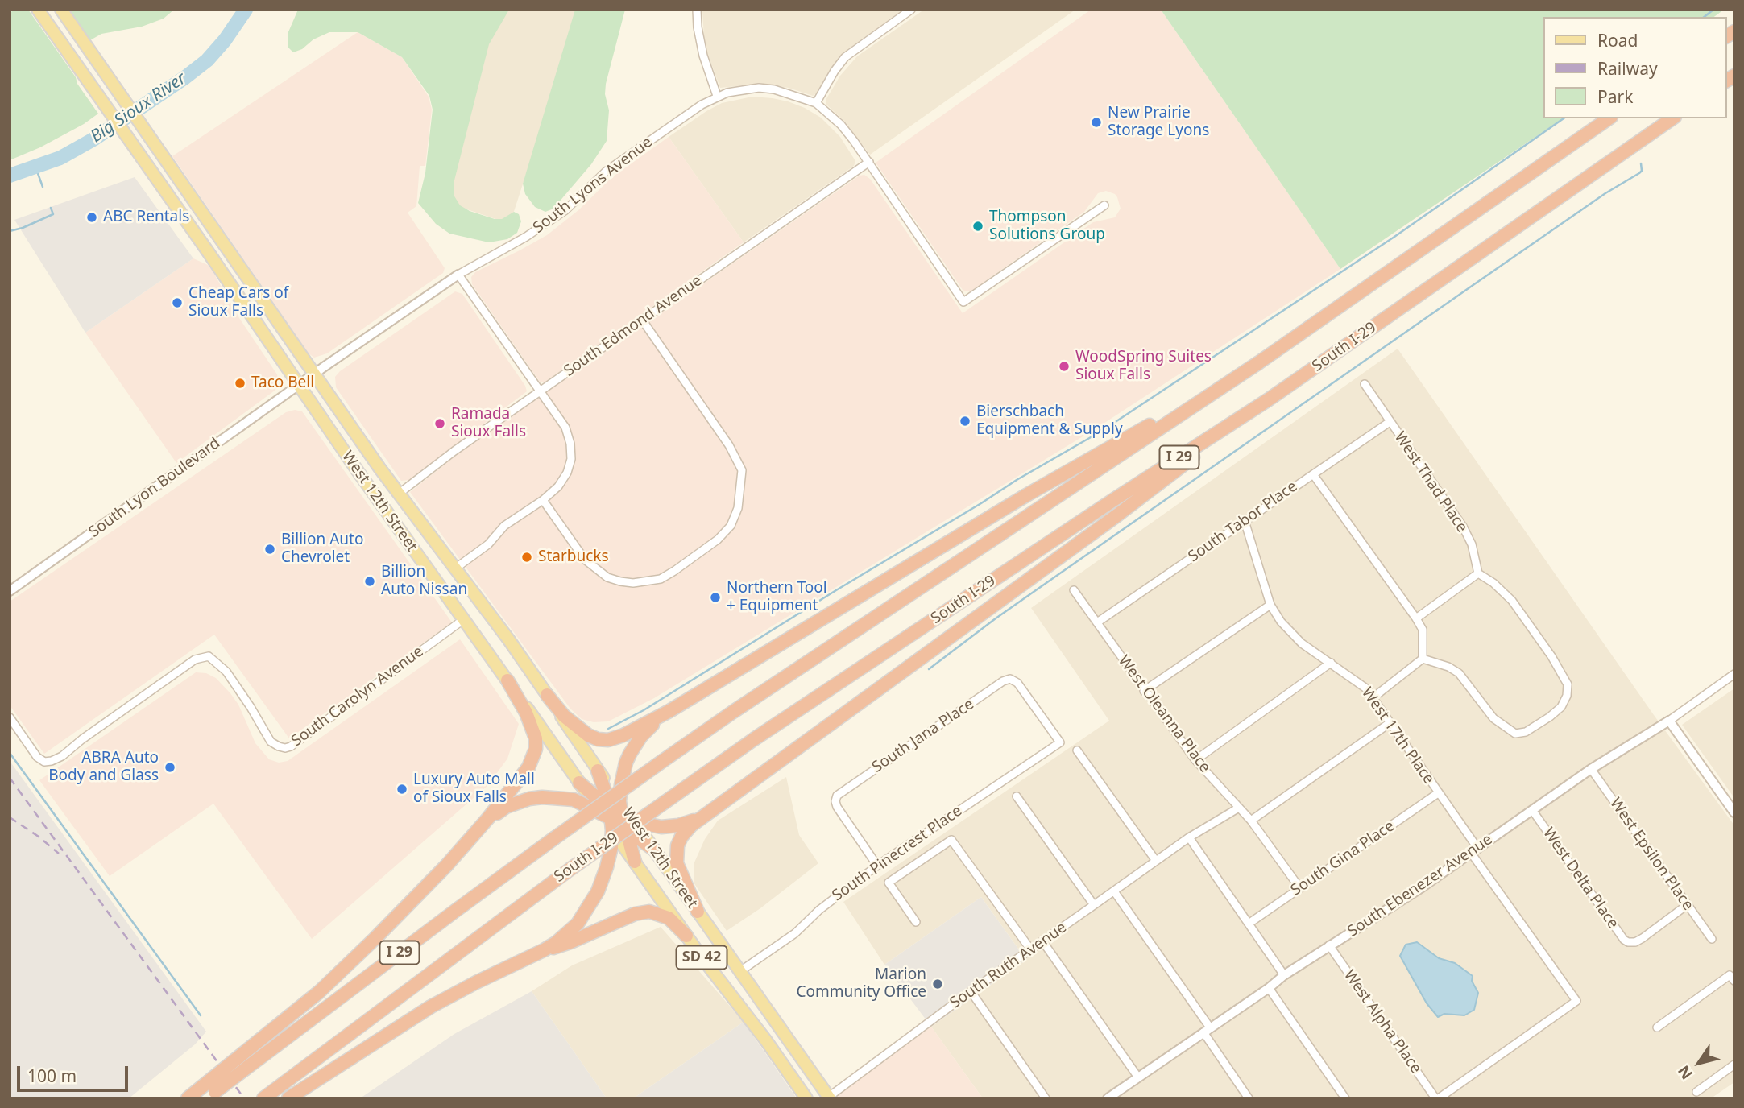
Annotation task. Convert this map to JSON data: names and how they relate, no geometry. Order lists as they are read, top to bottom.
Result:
{
  "streets": {
    "highway": ["South I-29", "I 29"],
    "main road": ["West 12th Street", "SD 42"],
    "street": [
      "South Lyons Avenue",
      "South Edmond Avenue",
      "West Thad Place",
      "South Lyon Boulevard",
      "South Tabor Place",
      "South Carolyn Avenue",
      "West Oleanna Place",
      "South Jana Place",
      "West 17th Place",
      "South Pinecrest Place",
      "West Epsilon Place",
      "South Gina Place",
      "West Delta Place",
      "South Ebenezer Avenue",
      "South Ruth Avenue",
      "West Alpha Place"
    ]
  },
  "crossings": [
    ["South Lyons Avenue", "South Edmond Avenue"],
    ["South Lyons Avenue", "South Lyon Boulevard"],
    ["South Lyons Avenue", "West 12th Street"],
    ["South Edmond Avenue", "West 12th Street"],
    ["West Thad Place", "South Tabor Place"],
    ["South Lyon Boulevard", "West 12th Street"],
    ["West 12th Street", "South Carolyn Avenue"],
    ["West 12th Street", "South Pinecrest Place"],
    ["West 12th Street", "South Ruth Avenue"],
    ["South Tabor Place", "West Oleanna Place"],
    ["South Tabor Place", "West 17th Place"],
    ["West Oleanna Place", "South Gina Place"],
    ["West Oleanna Place", "South Ruth Avenue"],
    ["South Jana Place", "South Pinecrest Place"],
    ["West 17th Place", "South Gina Place"],
    ["West 17th Place", "South Ebenezer Avenue"],
    ["West 17th Place", "West Alpha Place"],
    ["West Epsilon Place", "West Delta Place"],
    ["West Epsilon Place", "South Ebenezer Avenue"],
    ["West Delta Place", "South Ebenezer Avenue"],
    ["South Ebenezer Avenue", "West Alpha Place"]
  ],
  "water": ["Big Sioux River"],
  "places": [
    "New Prairie Storage Lyons",
    "ABC Rentals",
    "Thompson Solutions Group",
    "Cheap Cars of Sioux Falls",
    "WoodSpring Suites Sioux Falls",
    "Taco Bell",
    "Bierschbach Equipment & Supply",
    "Ramada Sioux Falls",
    "Billion Auto Chevrolet",
    "Starbucks",
    "Billion Auto Nissan",
    "Northern Tool + Equipment",
    "ABRA Auto Body and Glass",
    "Luxury Auto Mall of Sioux Falls",
    "Marion Community Office"
  ],
  "legend": ["Road", "Railway", "Park"],
  "scale_bar": "100 m",
  "north": "bottom left"
}
